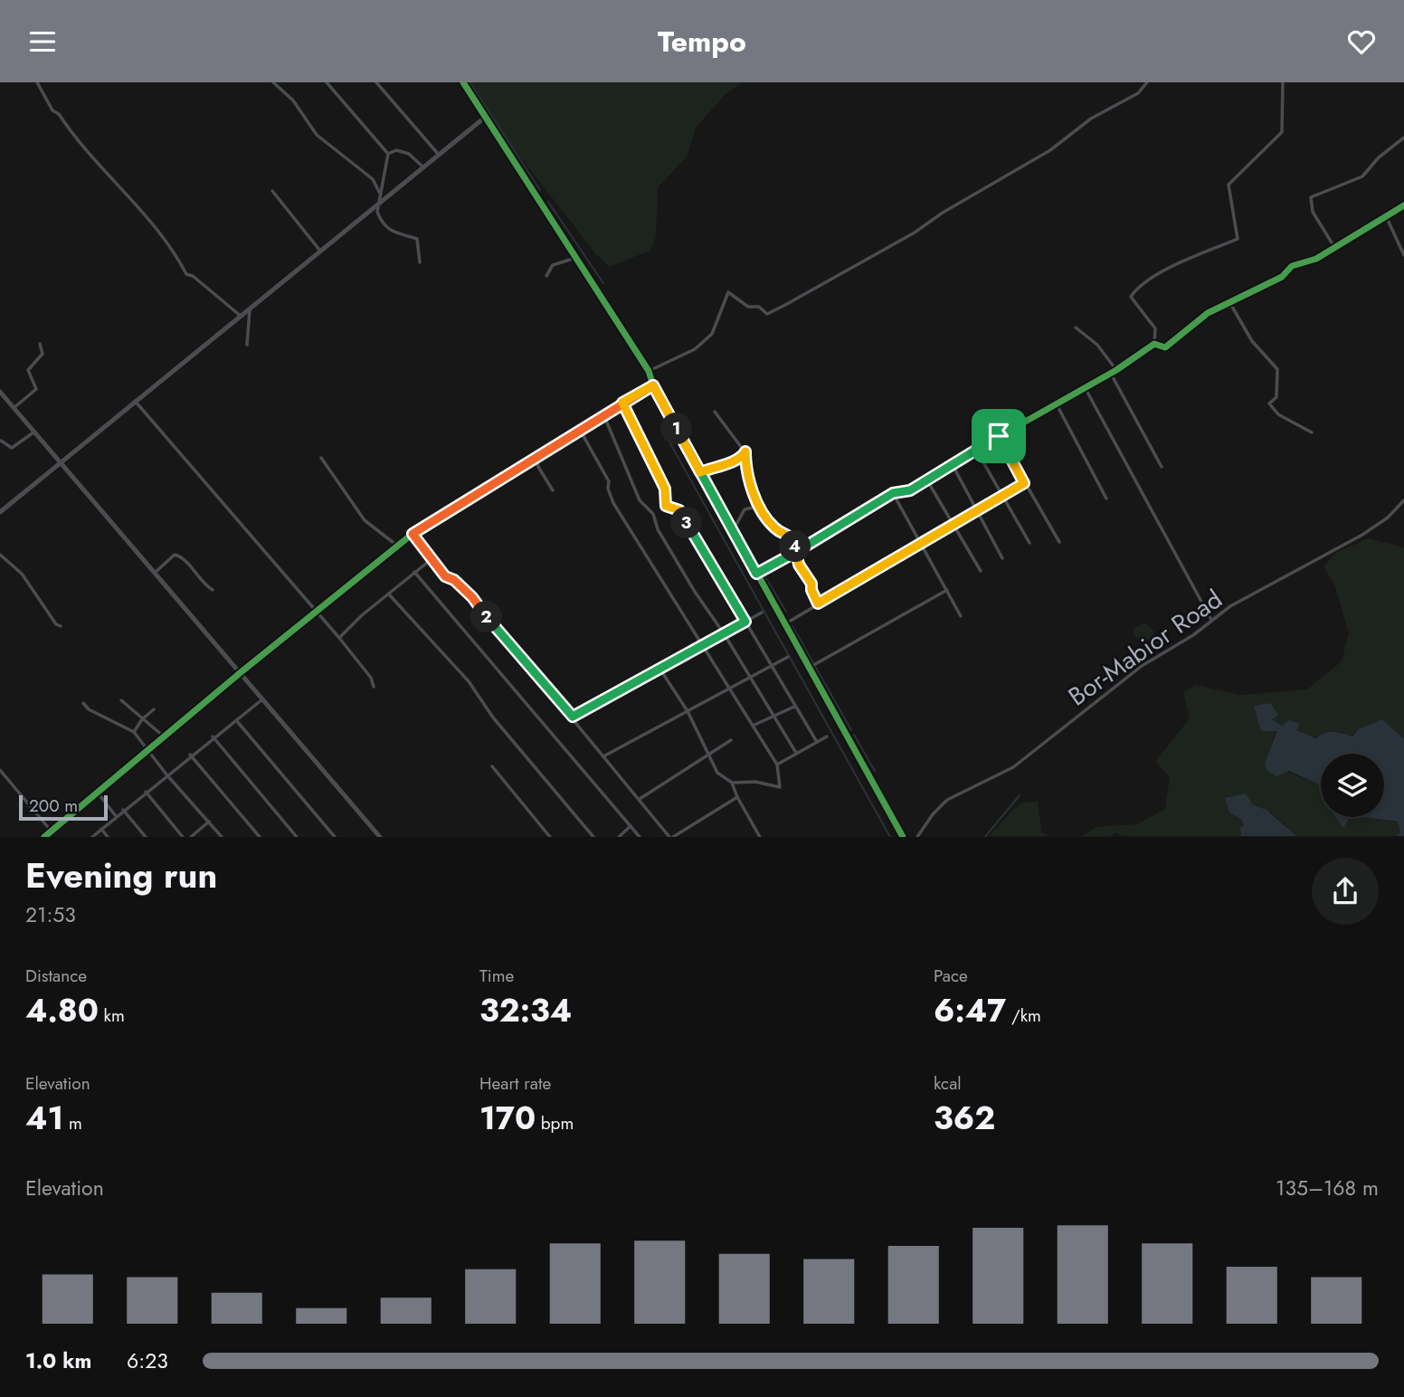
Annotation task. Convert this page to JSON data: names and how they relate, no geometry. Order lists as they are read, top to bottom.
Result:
{
  "streets": {
    "street": ["Bor-Mabior Road"]
  },
  "scale_bar": "200 m",
  "page": {
    "header": "Tempo",
    "pins": [
      "1",
      "3",
      "4",
      "2"
    ],
    "scale": "200 m",
    "heading": ["Evening run", "21:53"],
    "stats": [
      ["Distance", "4.80 km"],
      ["Time", "32:34"],
      ["Pace", "6:47 /km"],
      ["Elevation", "41 m"],
      ["Heart rate", "170 bpm"],
      ["kcal", "362"]
    ],
    "chart": ["Elevation", "135–168 m"],
    "list": [
      {
        "name": "1.0 km",
        "note": "6:23"
      }
    ]
  }
}
